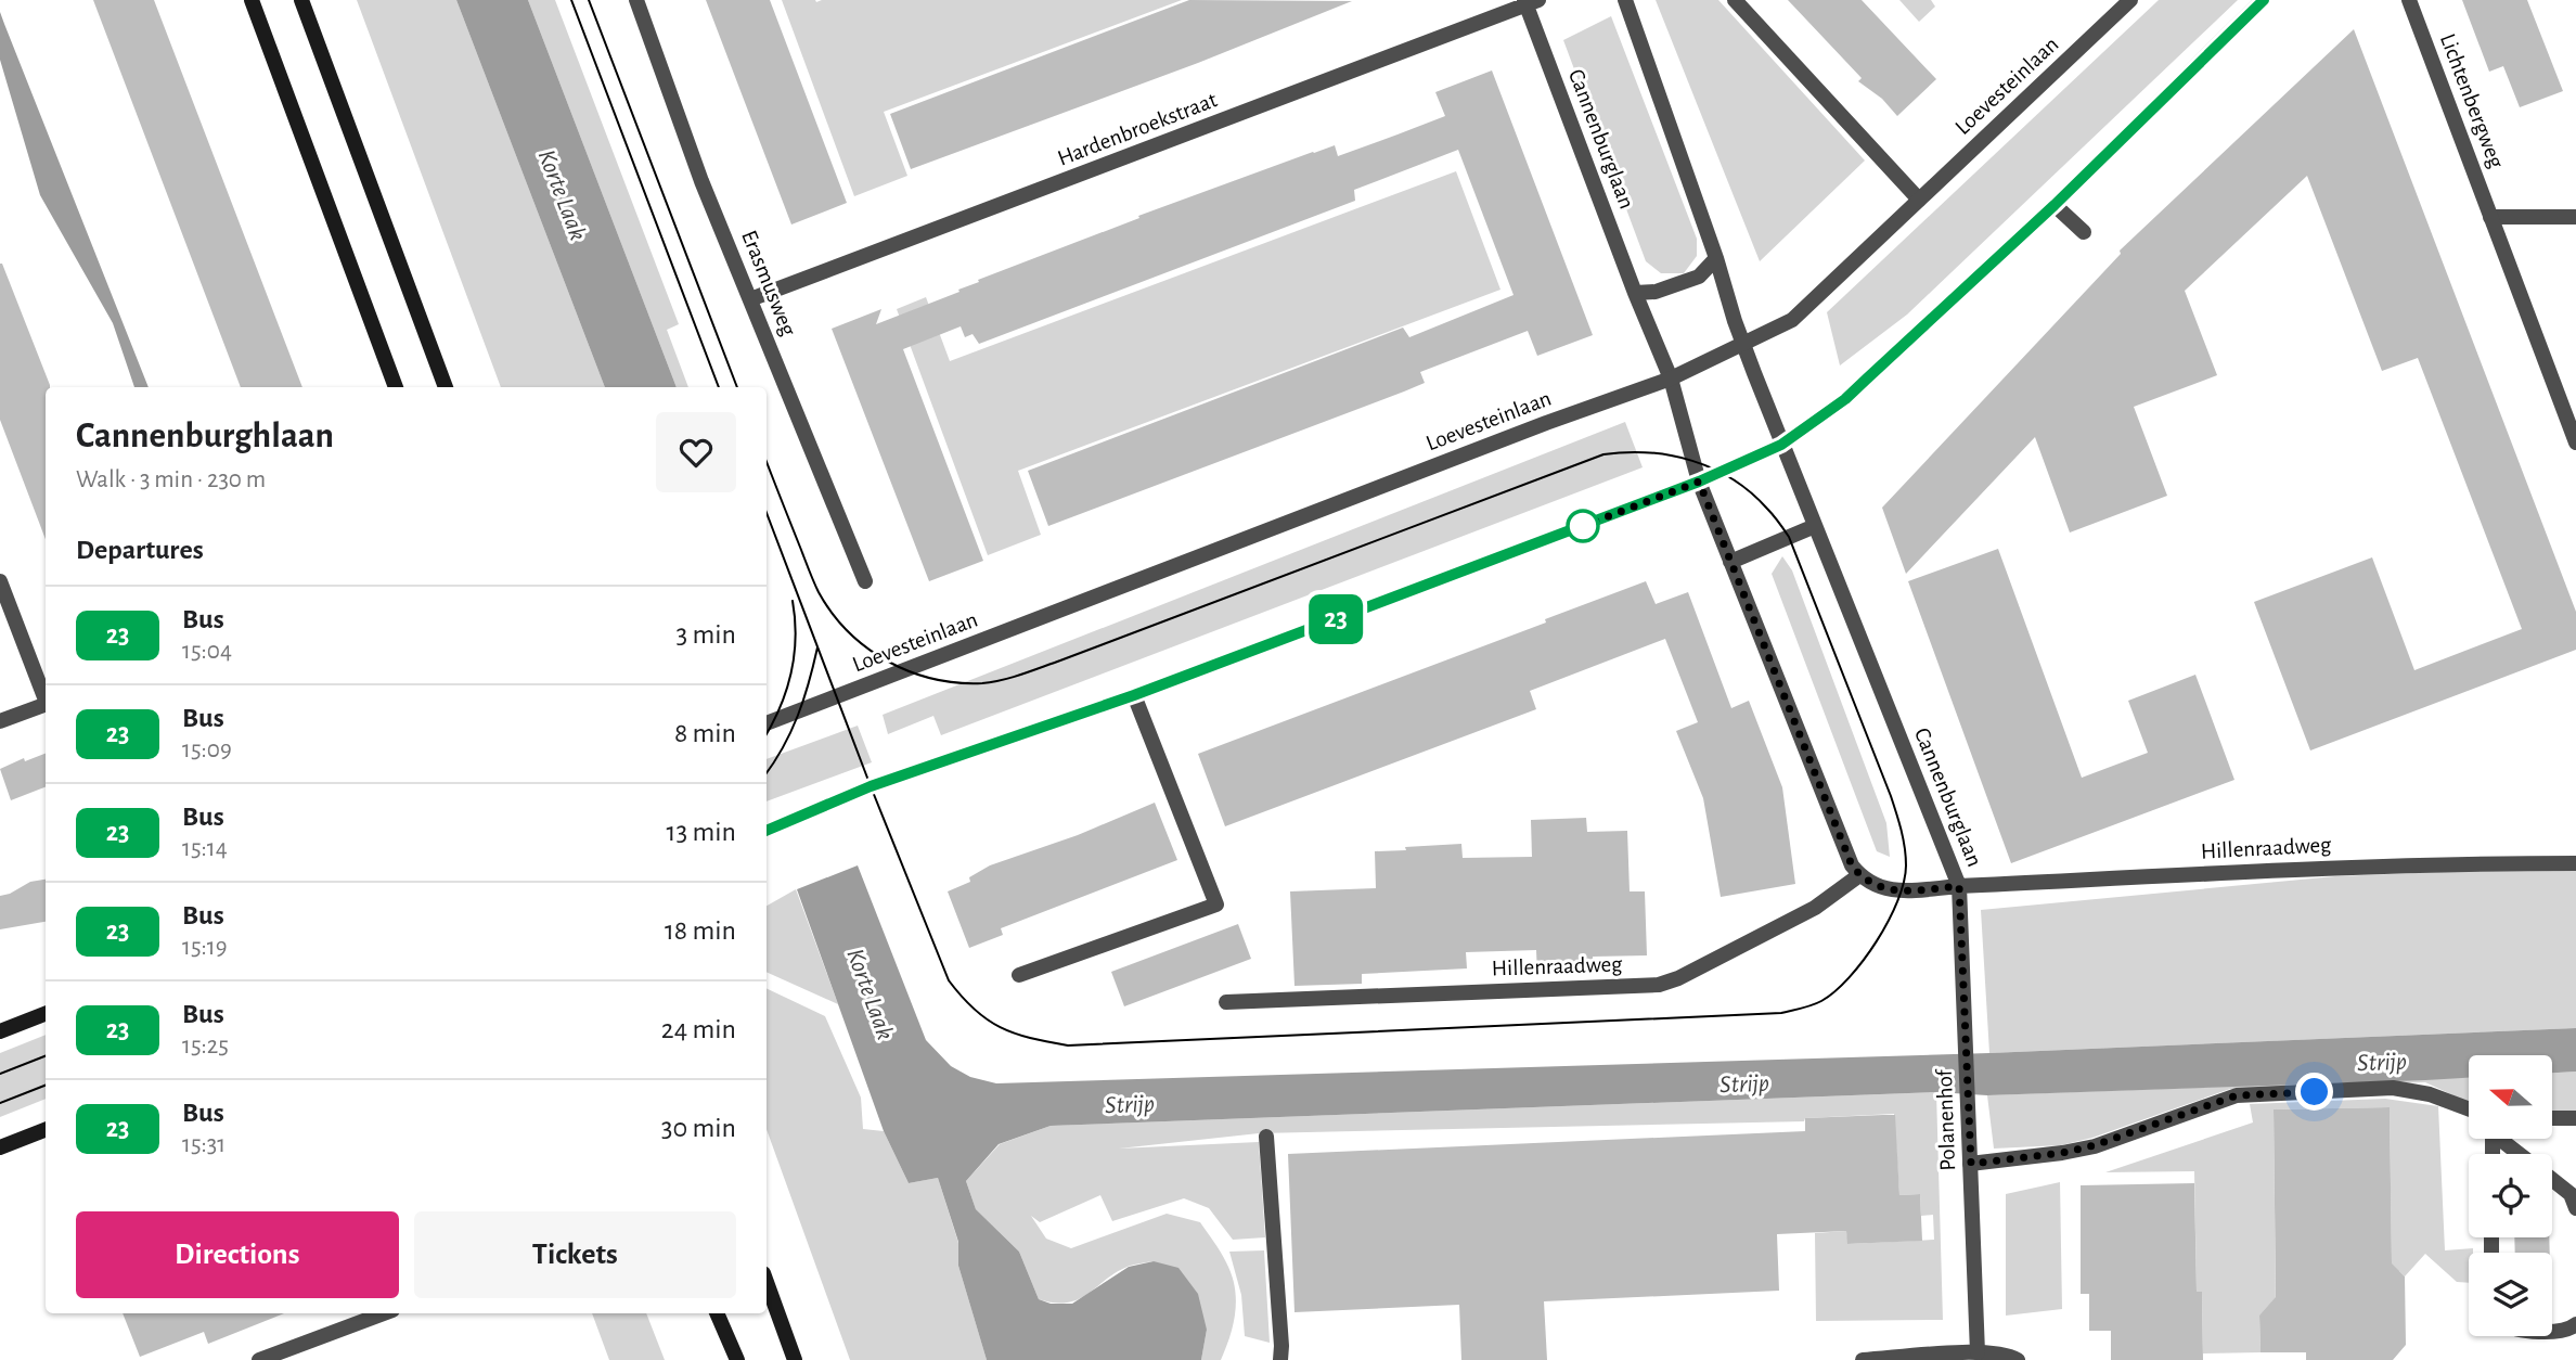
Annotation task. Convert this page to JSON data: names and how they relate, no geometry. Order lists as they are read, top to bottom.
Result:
{
  "streets": {
    "street": [
      "Loevesteinlaan",
      "Lichtenbergweg",
      "Hardenbroekstraat",
      "Cannenburglaan",
      "Erasmusweg",
      "Hillenraadweg",
      "Polanenhof"
    ]
  },
  "crossings": [
    ["Loevesteinlaan", "Cannenburglaan"],
    ["Hardenbroekstraat", "Cannenburglaan"],
    ["Hardenbroekstraat", "Erasmusweg"],
    ["Cannenburglaan", "Hillenraadweg"],
    ["Cannenburglaan", "Polanenhof"],
    ["Hillenraadweg", "Polanenhof"]
  ],
  "water": ["Korte Laak", "Strijp"],
  "lines": ["bus line 23"],
  "north": "left",
  "page": {
    "on_map": "23",
    "heading": [
      ["Cannenburghlaan", "Walk · 3 min · 230 m"],
      "Departures"
    ],
    "list": [
      {
        "mark": "23",
        "name": "Bus",
        "note": "15:04",
        "value": "3 min"
      },
      {
        "mark": "23",
        "name": "Bus",
        "note": "15:09",
        "value": "8 min"
      },
      {
        "mark": "23",
        "name": "Bus",
        "note": "15:14",
        "value": "13 min"
      },
      {
        "mark": "23",
        "name": "Bus",
        "note": "15:19",
        "value": "18 min"
      },
      {
        "mark": "23",
        "name": "Bus",
        "note": "15:25",
        "value": "24 min"
      },
      {
        "mark": "23",
        "name": "Bus",
        "note": "15:31",
        "value": "30 min"
      }
    ],
    "buttons": ["Directions", "Tickets"]
  }
}
